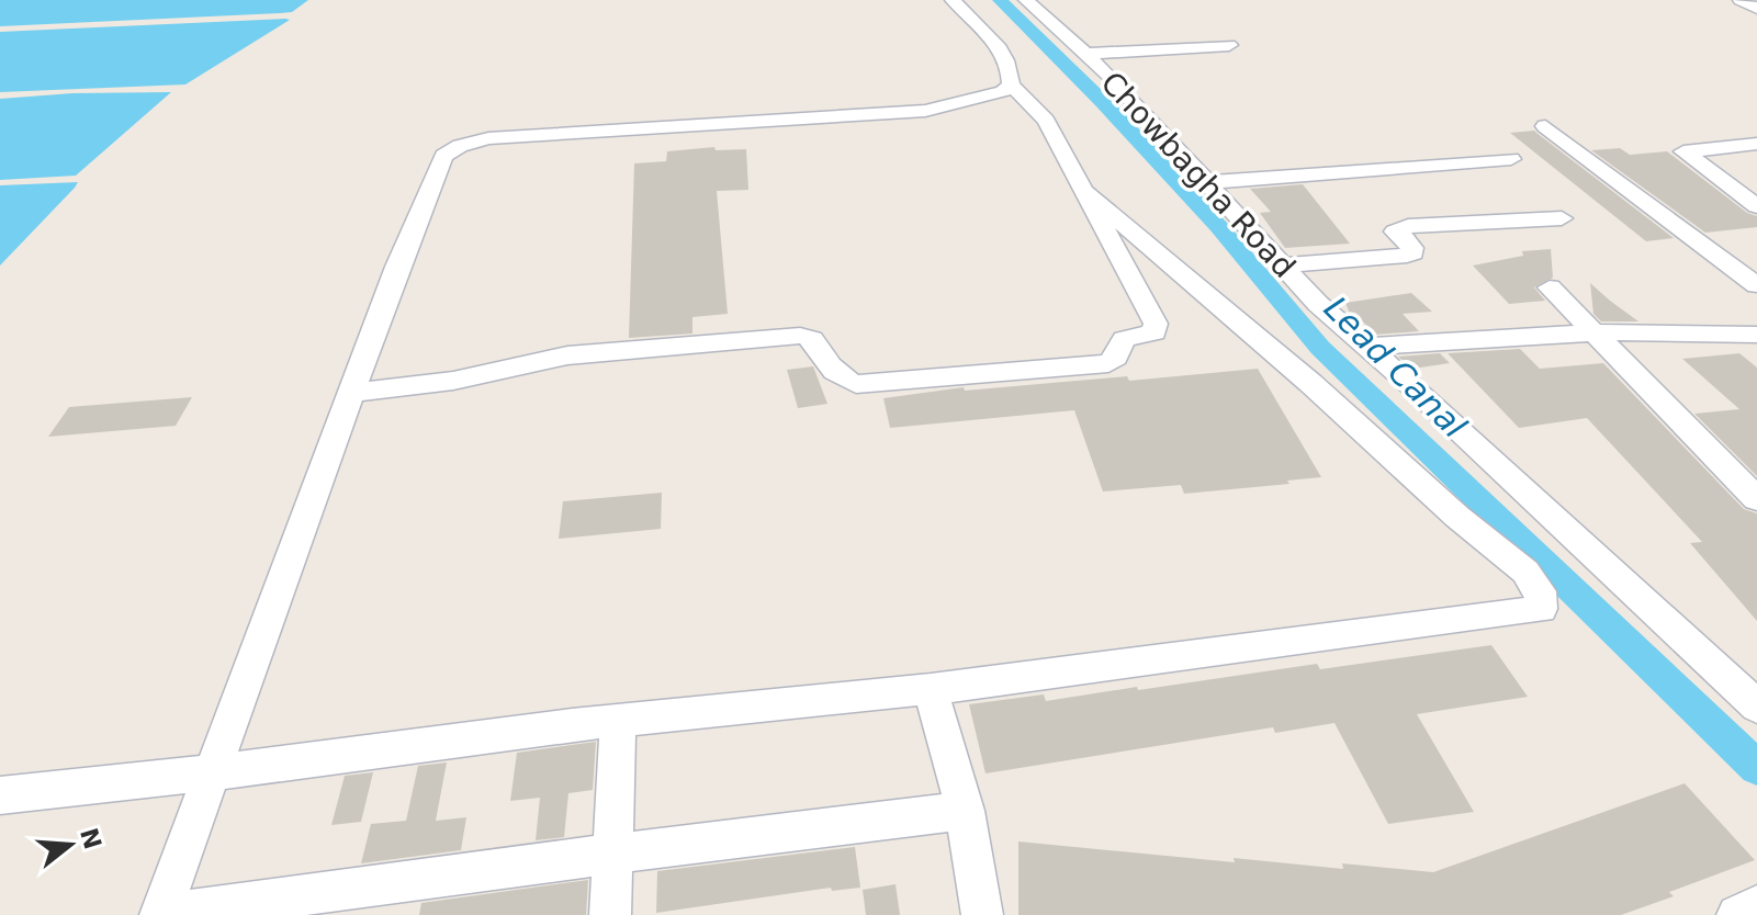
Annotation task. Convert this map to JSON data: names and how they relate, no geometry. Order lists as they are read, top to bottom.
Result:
{
  "streets": {
    "street": ["Chowbagha Road"]
  },
  "water": ["Lead Canal"],
  "north": "right"
}
